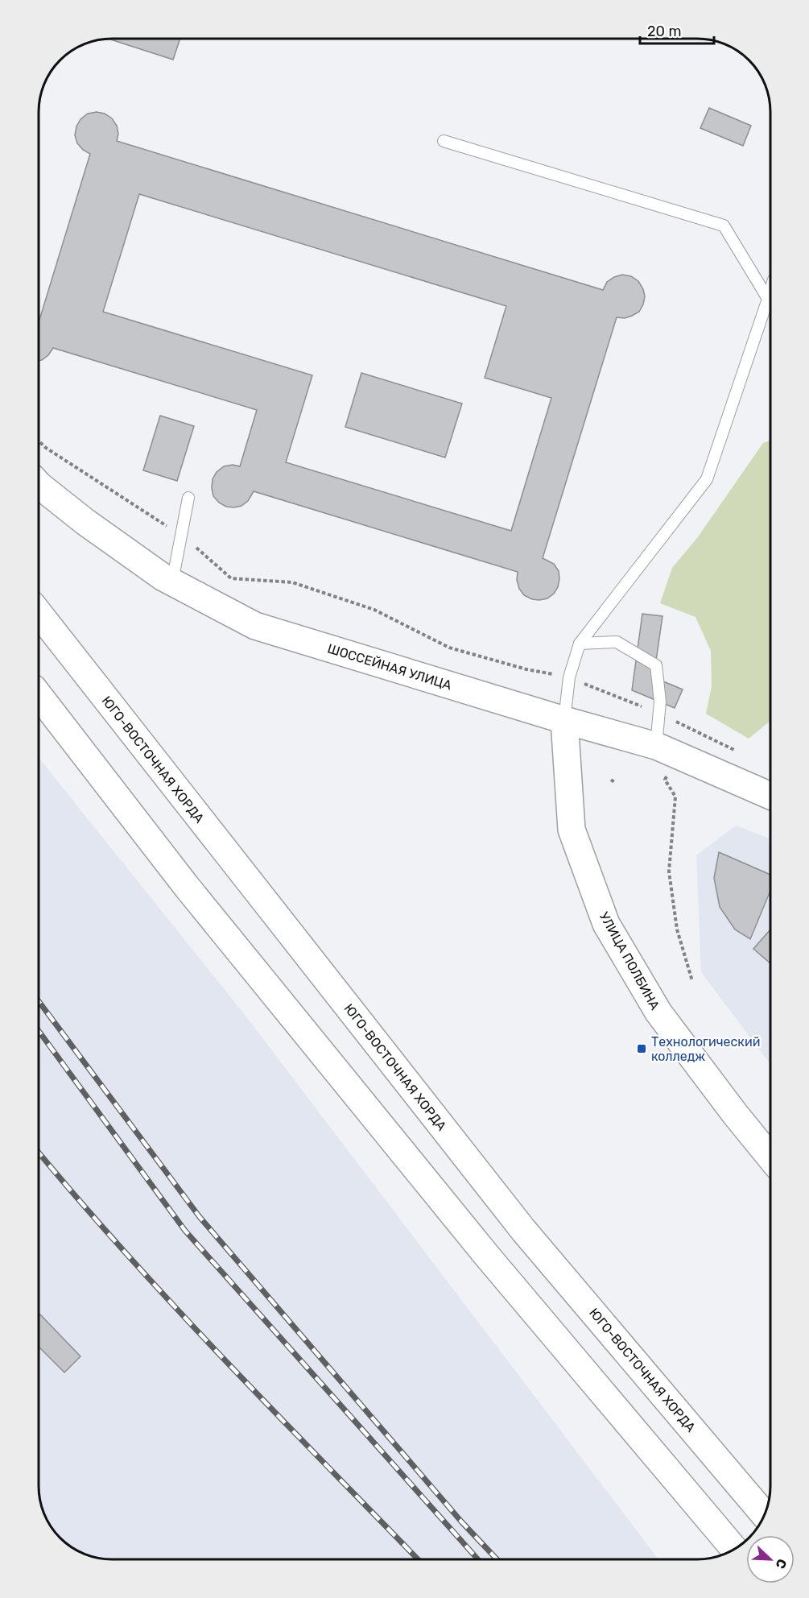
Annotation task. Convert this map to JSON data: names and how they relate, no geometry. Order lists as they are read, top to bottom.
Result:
{
  "streets": {
    "main road": ["ШОССЕЙНАЯ УЛИЦА", "ЮГО-ВОСТОЧНАЯ ХОРДА", "УЛИЦА ПОЛБИНА"]
  },
  "crossings": [
    ["ШОССЕЙНАЯ УЛИЦА", "УЛИЦА ПОЛБИНА"]
  ],
  "places": {
    "transit": ["Технологический колледж"]
  },
  "scale_bar": "20 m",
  "north": "bottom right"
}
